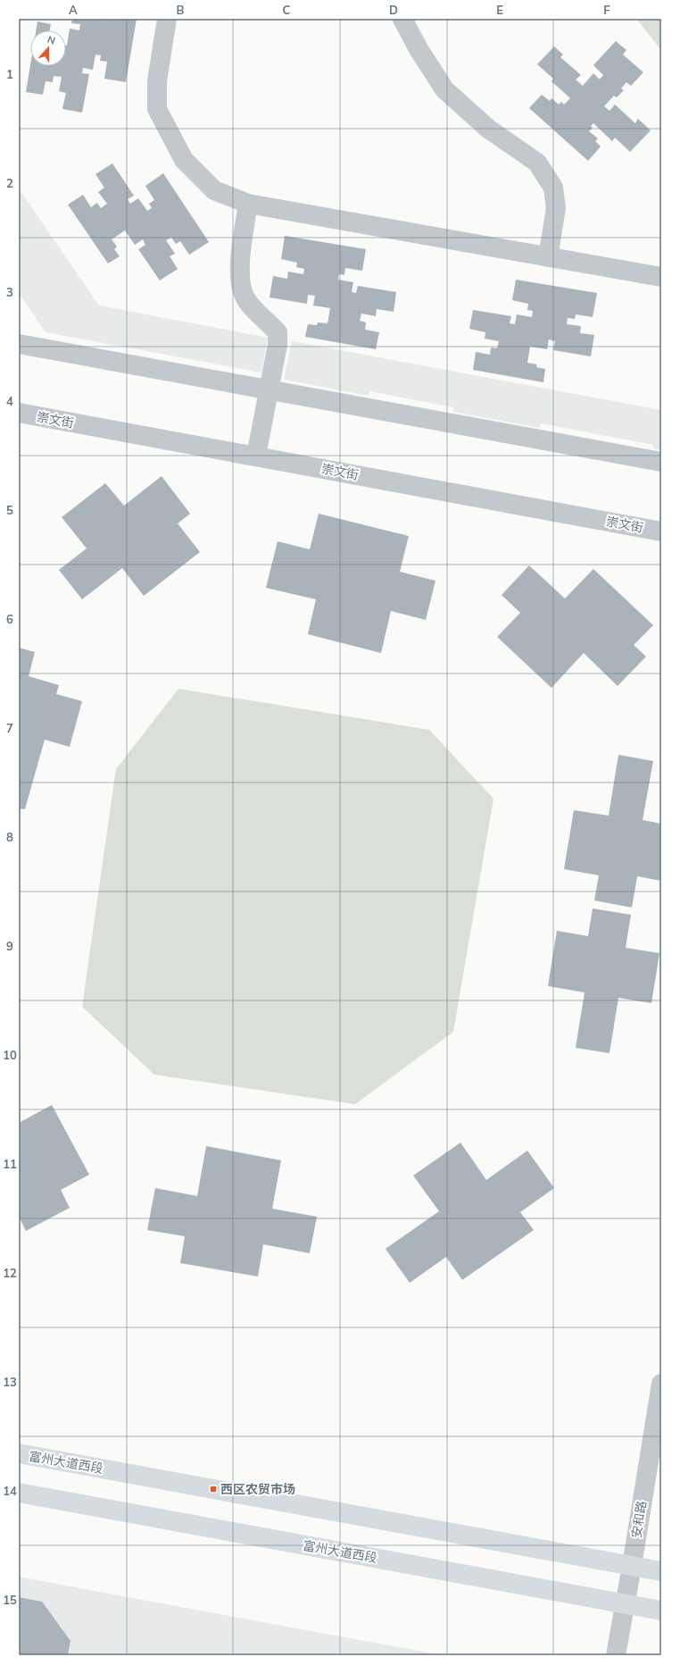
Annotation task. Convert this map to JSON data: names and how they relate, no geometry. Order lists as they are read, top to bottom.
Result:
{
  "streets": {
    "main road": ["富州大道西段"],
    "street": ["崇文街", "安和路"]
  },
  "crossings": [
    ["富州大道西段", "安和路"]
  ],
  "places": {
    "transit": ["西区农贸市场"]
  },
  "north": "top",
  "grid": {
    "columns": [
      "A",
      "B",
      "C",
      "D",
      "E",
      "F"
    ],
    "rows": [
      "1",
      "2",
      "3",
      "4",
      "5",
      "6",
      "7",
      "8",
      "9",
      "10",
      "11",
      "12",
      "13",
      "14",
      "15"
    ]
  }
}
